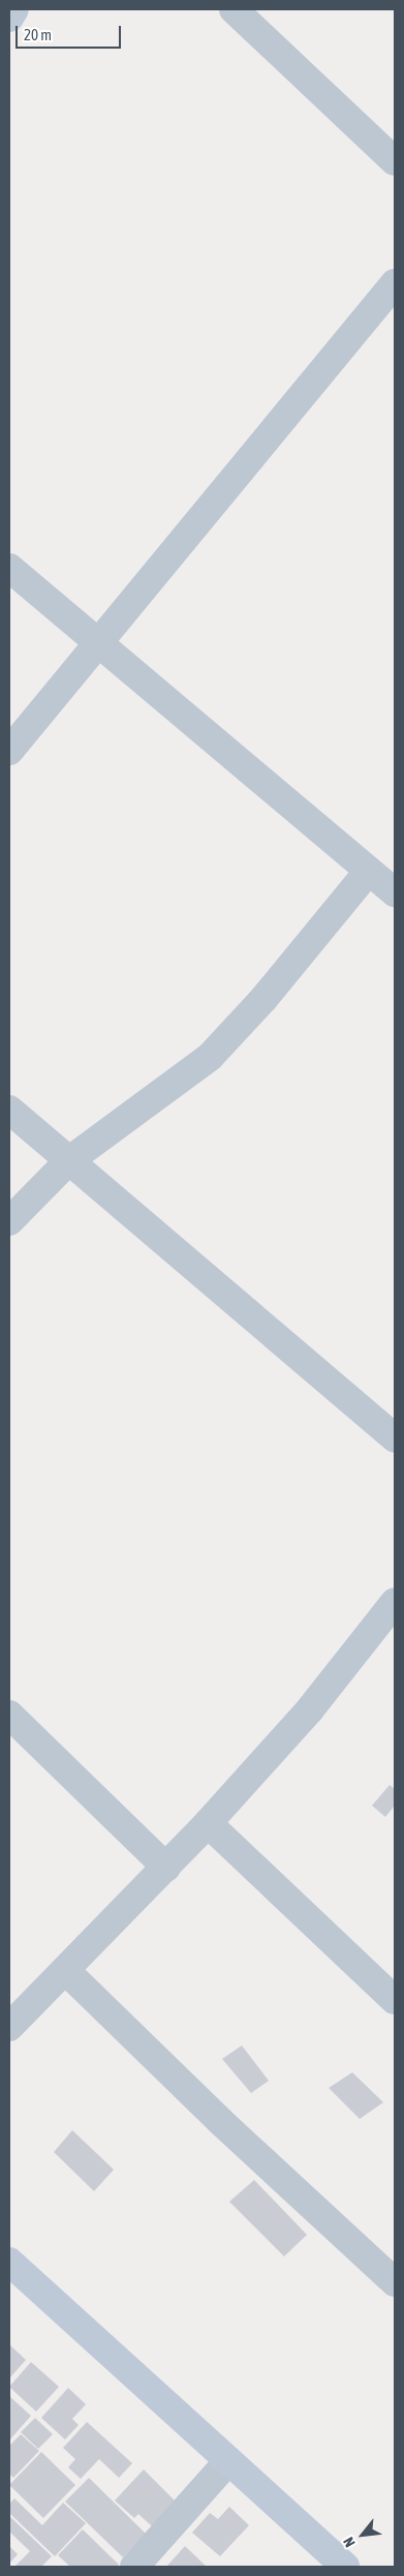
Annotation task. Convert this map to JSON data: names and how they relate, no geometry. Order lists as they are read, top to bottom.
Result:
{
  "scale_bar": "20 m",
  "north": "bottom left"
}
